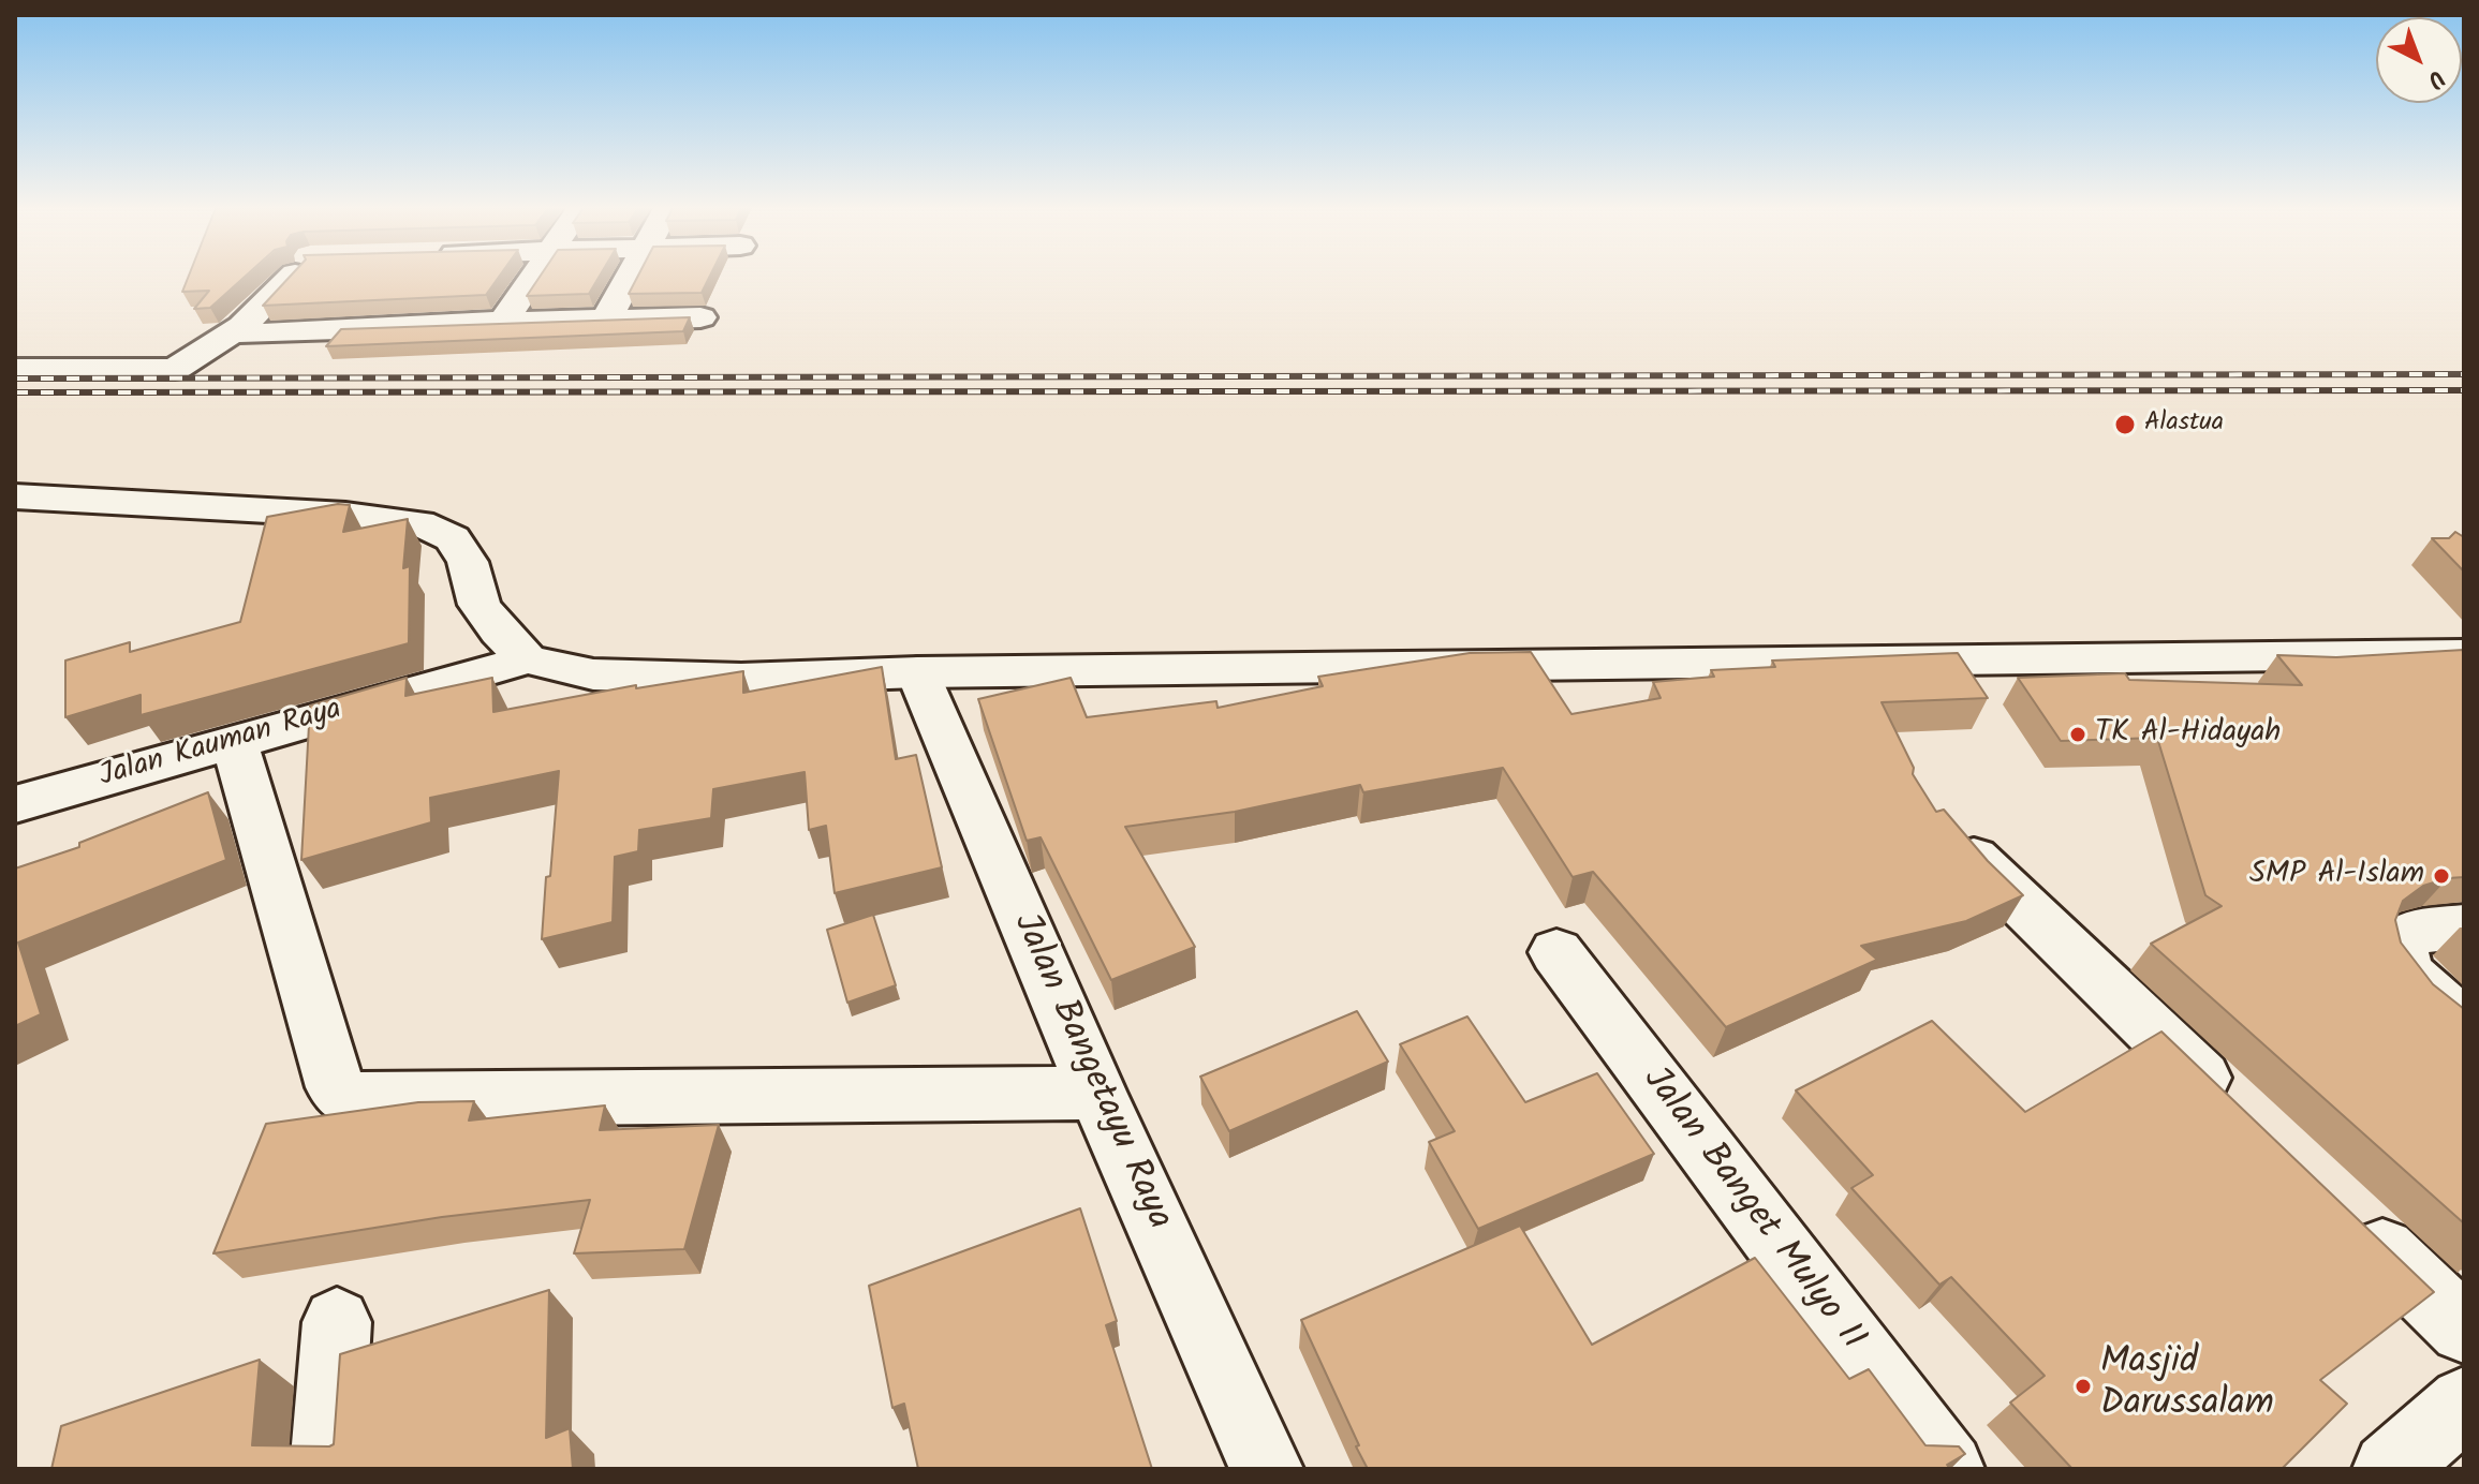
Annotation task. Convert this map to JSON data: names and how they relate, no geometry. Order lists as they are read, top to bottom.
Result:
{
  "streets": {
    "street": ["Jalan Kauman Raya", "Jalan Bangetayu Raya", "Jalan Banget Mulyo II"]
  },
  "places": [
    "Alastua",
    "TK Al-Hidayah",
    "SMP Al-Islam",
    "Masjid Darussalam"
  ],
  "north": "bottom right"
}
